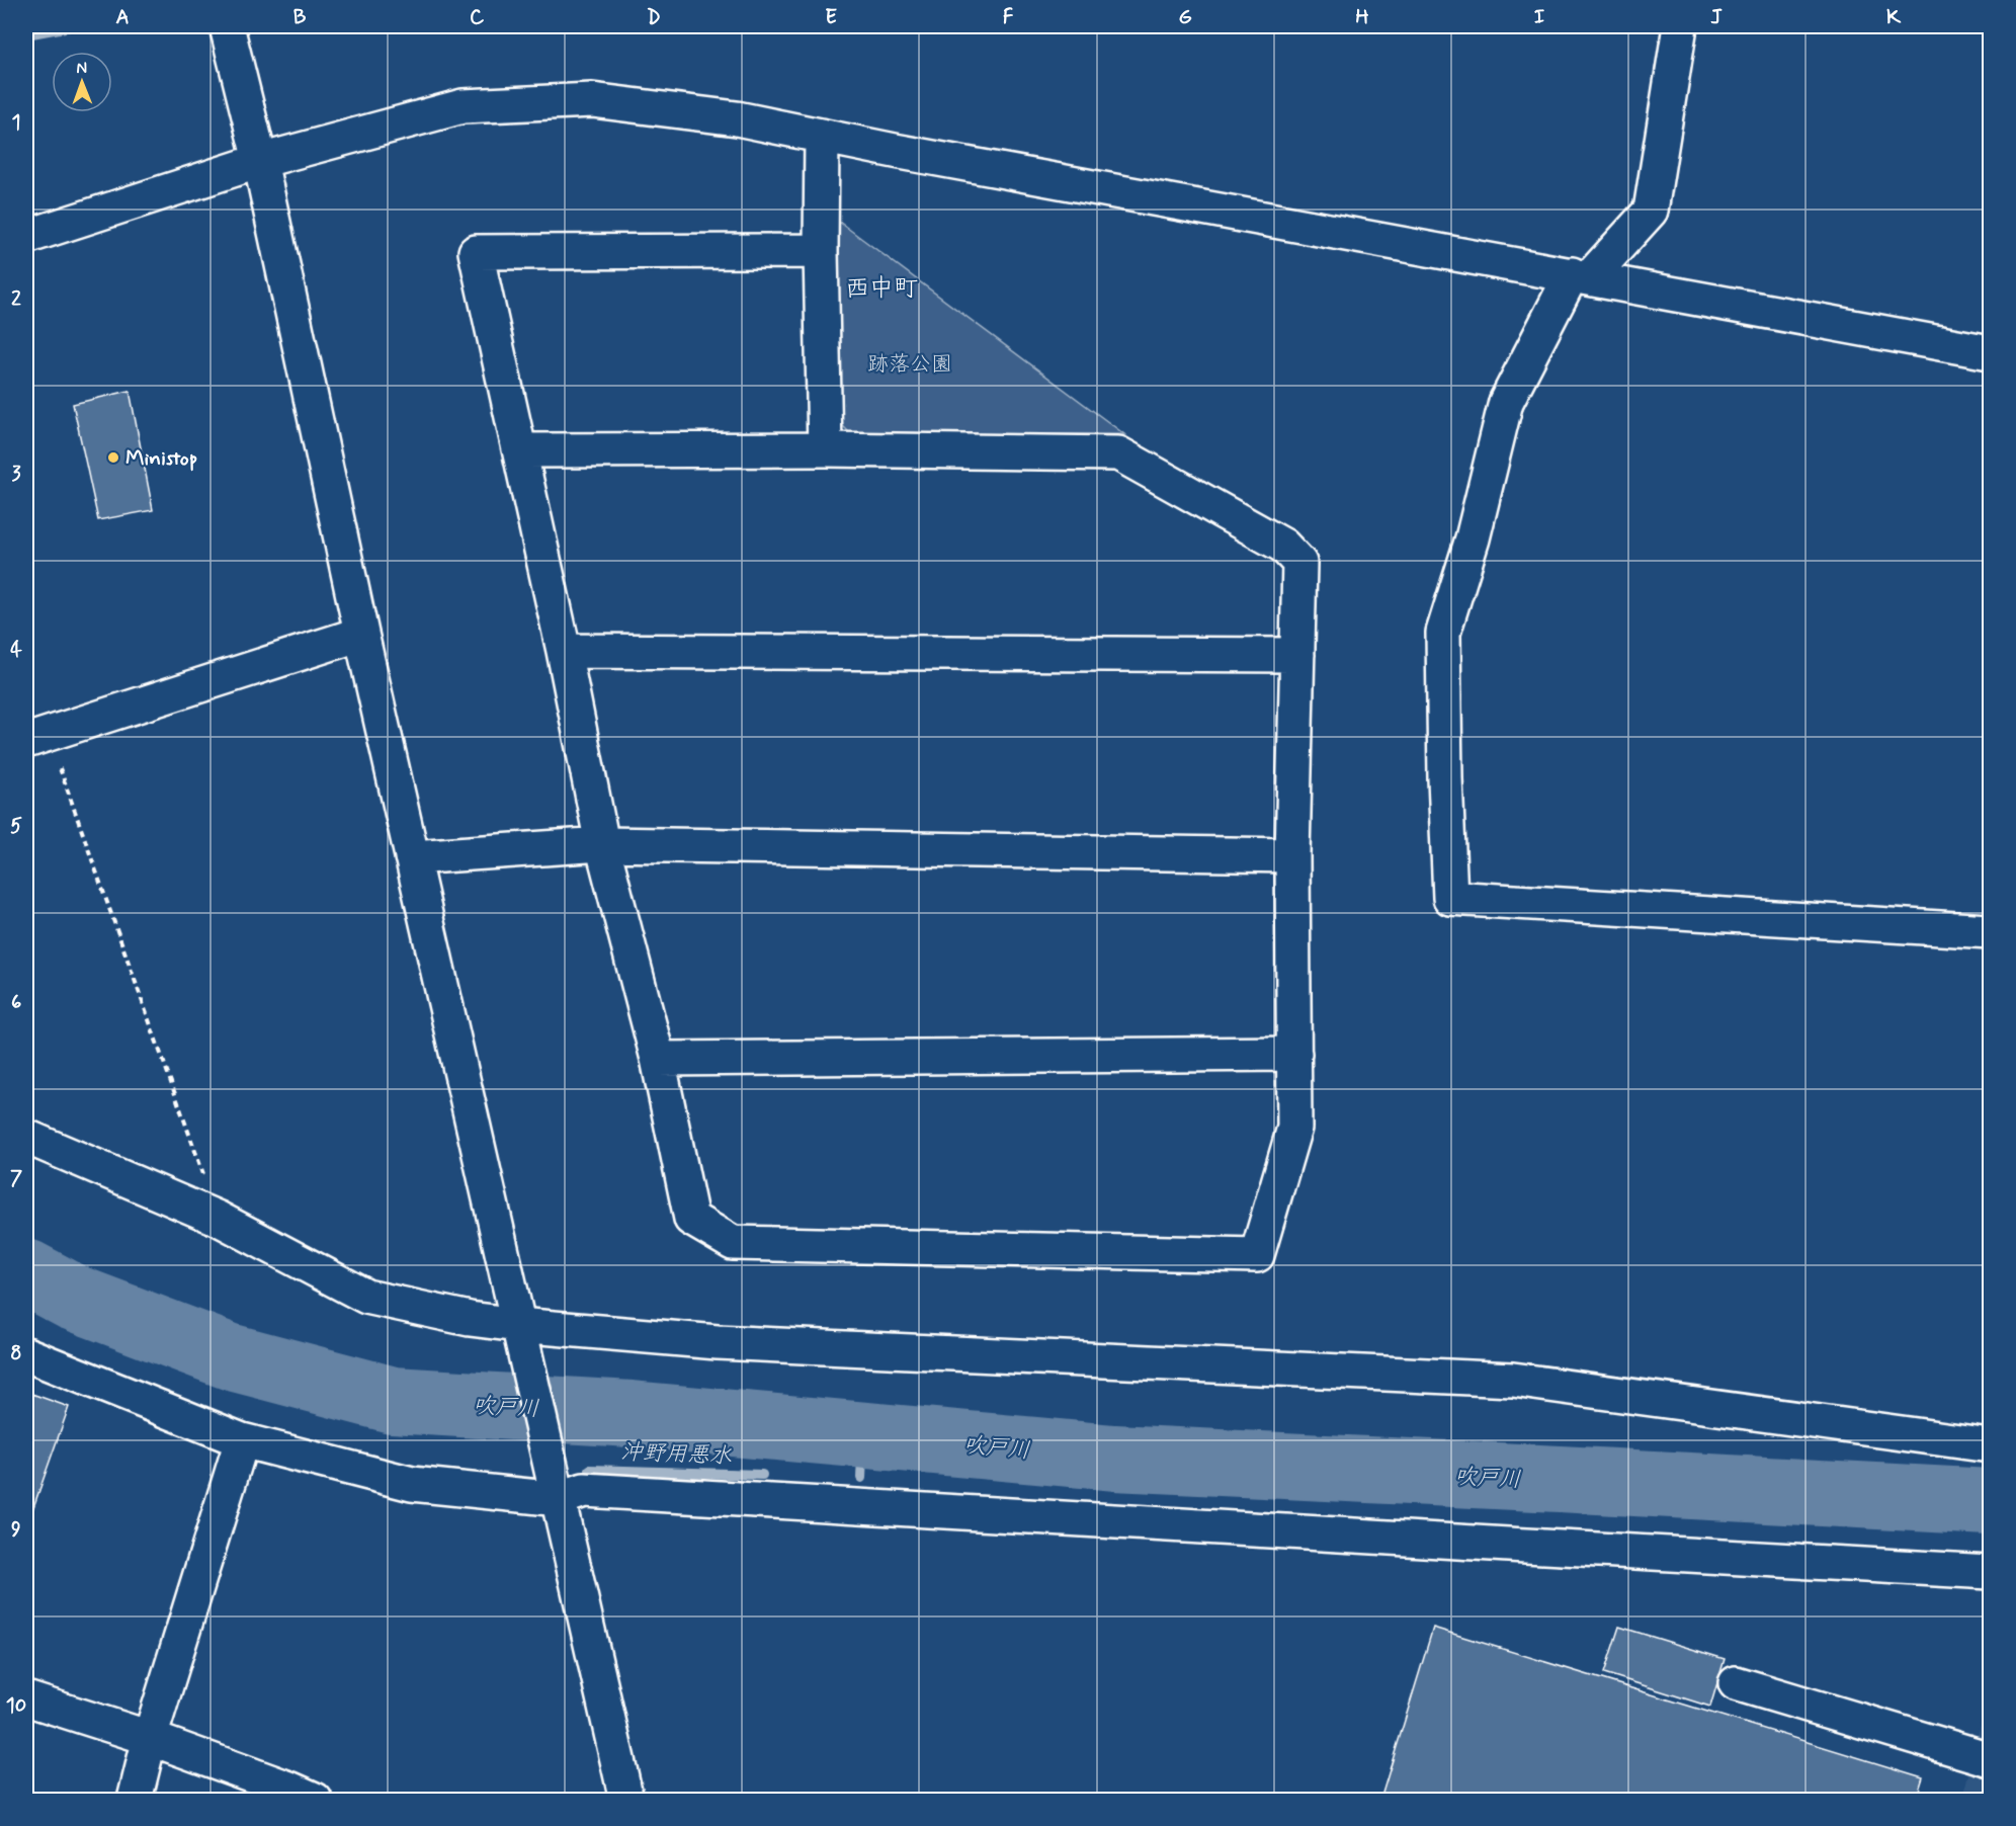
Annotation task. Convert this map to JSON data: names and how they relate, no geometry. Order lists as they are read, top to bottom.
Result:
{
  "districts": ["西中町"],
  "water": ["吹戸川", "沖野用悪水"],
  "parks": ["跡落公園"],
  "places": ["Ministop"],
  "north": "top",
  "grid": {
    "columns": [
      "A",
      "B",
      "C",
      "D",
      "E",
      "F",
      "G",
      "H",
      "I",
      "J",
      "K"
    ],
    "rows": [
      "1",
      "2",
      "3",
      "4",
      "5",
      "6",
      "7",
      "8",
      "9",
      "10"
    ]
  }
}
